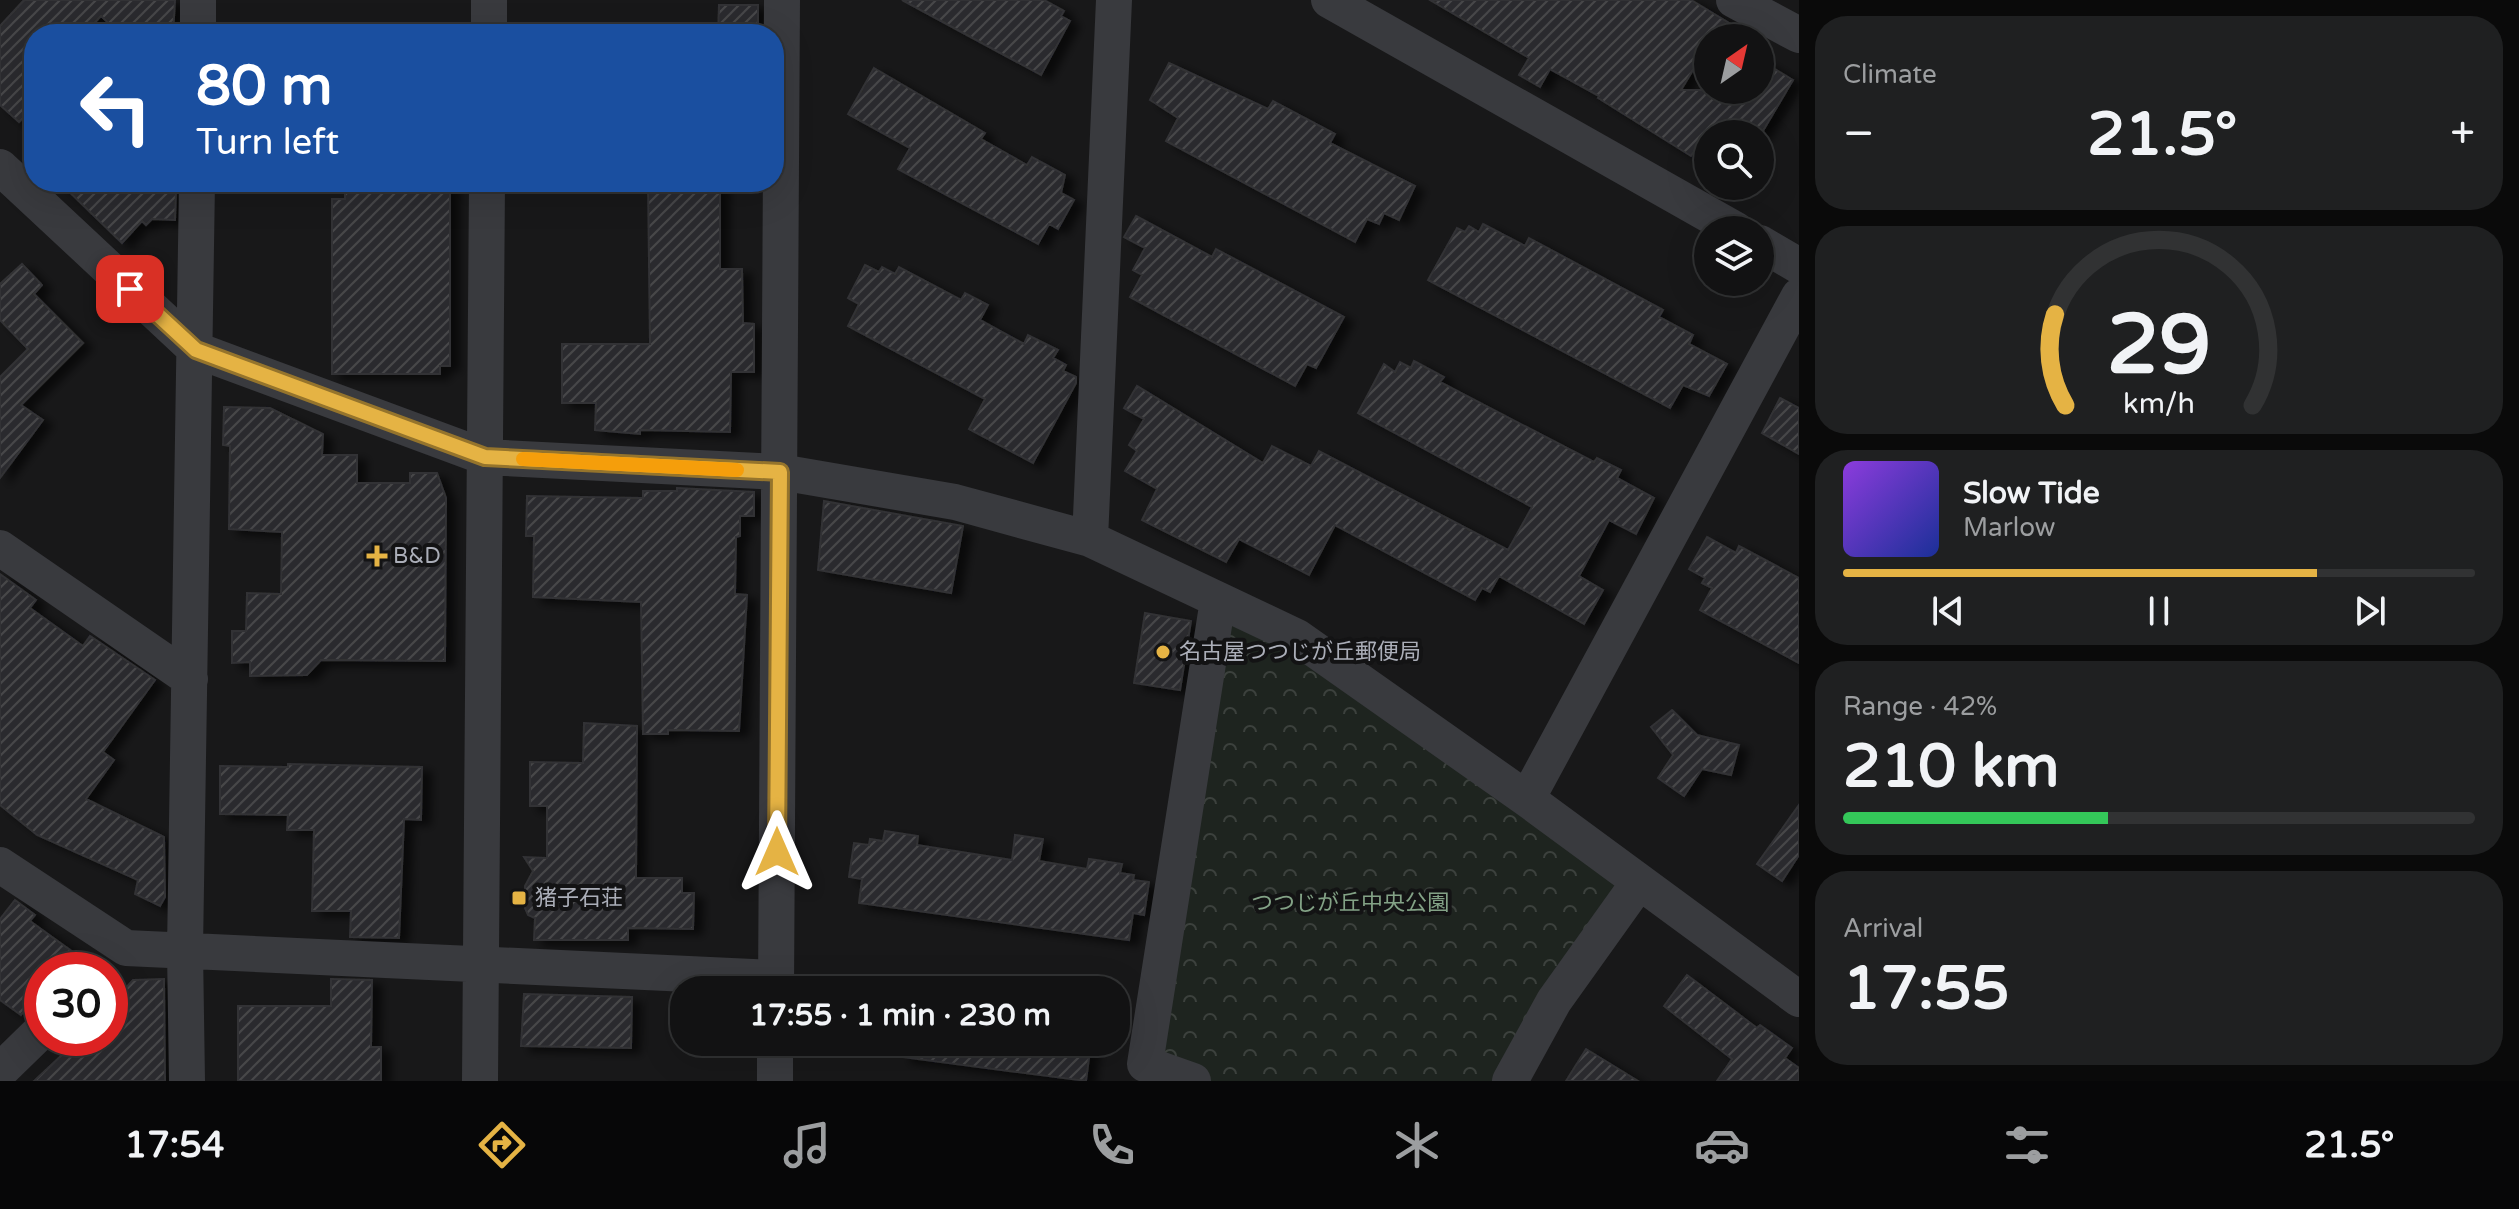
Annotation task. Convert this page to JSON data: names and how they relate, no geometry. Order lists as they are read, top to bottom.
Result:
{
  "parks": ["つつじが丘中央公園"],
  "places": {
    "health": ["B&D"],
    "other": ["名古屋つつじが丘郵便局"],
    "transit": ["猪子石荘"]
  },
  "north": "top right",
  "page": {
    "tile": [
      "Climate",
      ["Range · 42%", "210 km"],
      ["Arrival", "17:55"]
    ],
    "turn": ["80 m", "Turn left"],
    "heat": ["−", "21.5°", "+"],
    "song": ["Slow Tide", "Marlow"],
    "limit": "30",
    "trip": "17:55 · 1 min · 230 m",
    "tabs": ["17:54", "21.5°"],
    "gauge": ["29", "km/h"]
  }
}
